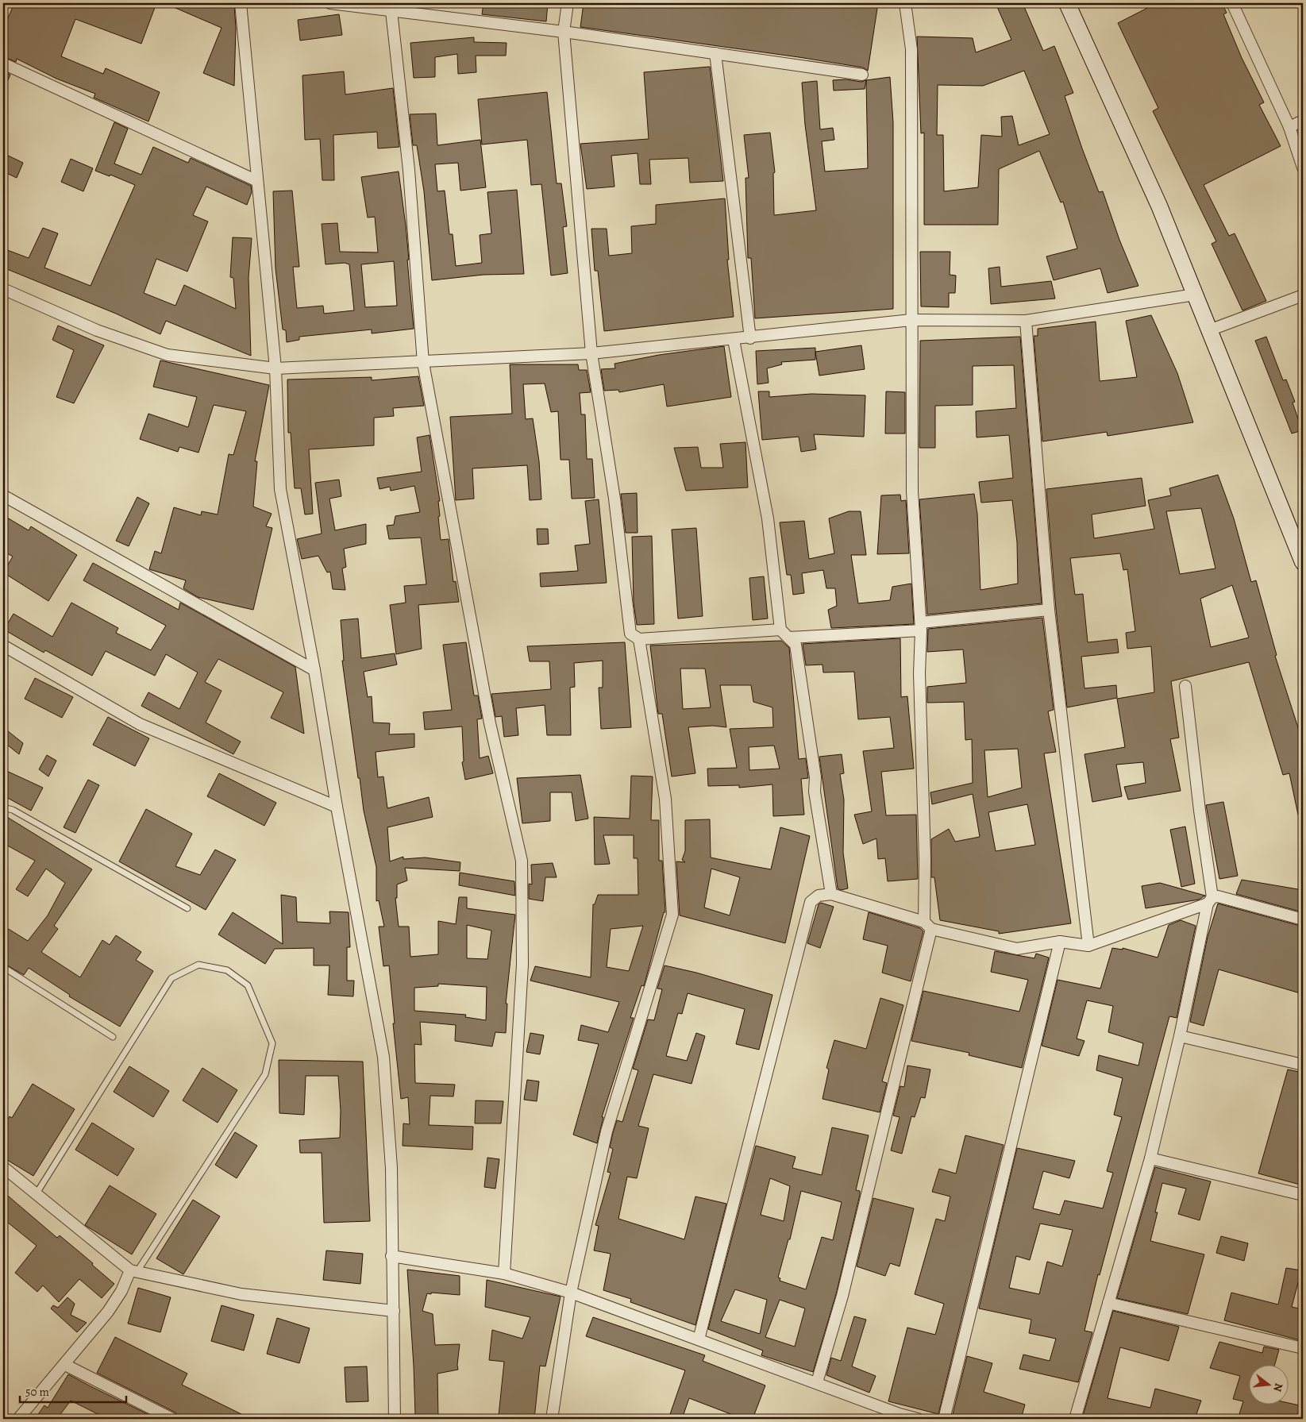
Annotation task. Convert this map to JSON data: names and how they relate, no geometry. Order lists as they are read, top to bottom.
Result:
{
  "scale_bar": "50 m",
  "north": "right"
}
